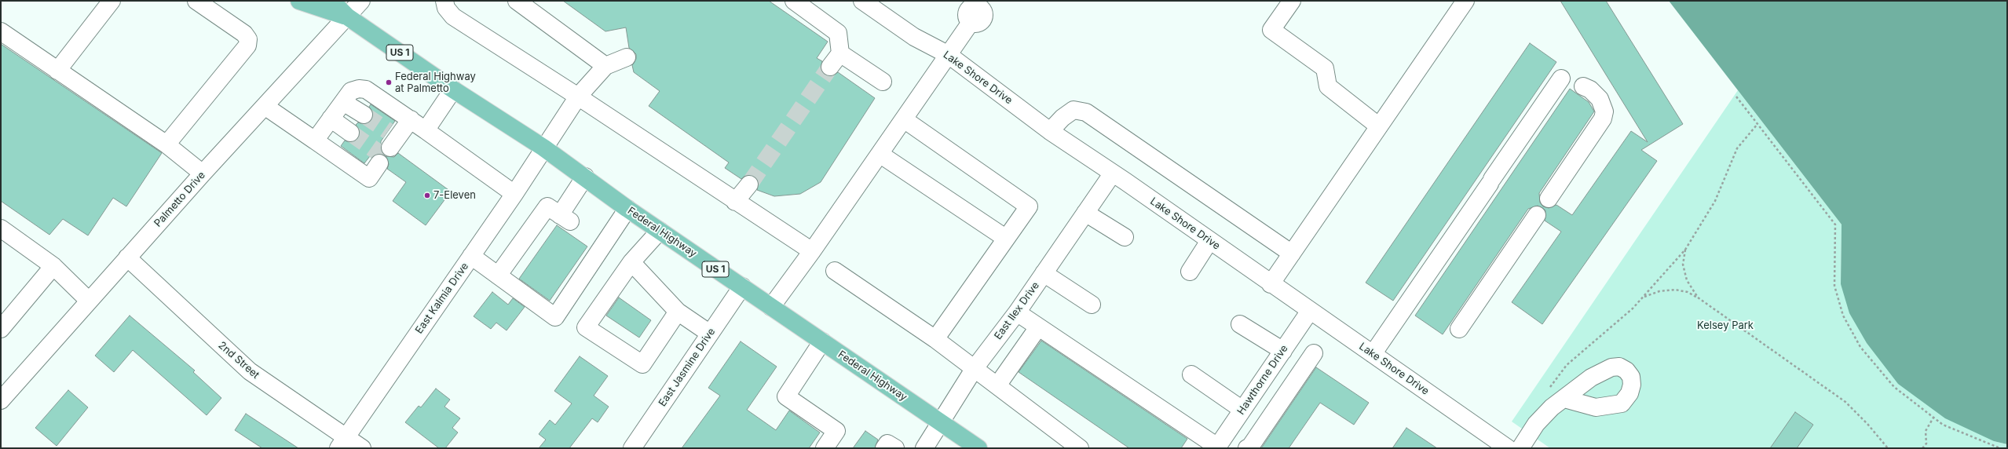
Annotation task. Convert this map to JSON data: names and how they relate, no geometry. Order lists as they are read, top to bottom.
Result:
{
  "streets": {
    "main road": ["US 1", "Federal Highway"],
    "street": [
      "Lake Shore Drive",
      "Palmetto Drive",
      "East Kalmia Drive",
      "East Ilex Drive",
      "2nd Street",
      "East Jasmine Drive",
      "Hawthorne Drive"
    ]
  },
  "crossings": [
    ["Lake Shore Drive", "East Ilex Drive"],
    ["Lake Shore Drive", "Hawthorne Drive"],
    ["Palmetto Drive", "Federal Highway"],
    ["Palmetto Drive", "2nd Street"],
    ["Federal Highway", "East Kalmia Drive"],
    ["Federal Highway", "East Ilex Drive"],
    ["Federal Highway", "East Jasmine Drive"],
    ["East Kalmia Drive", "2nd Street"]
  ],
  "parks": ["Kelsey Park"],
  "places": ["Federal Highway at Palmetto", "7-Eleven"]
}
